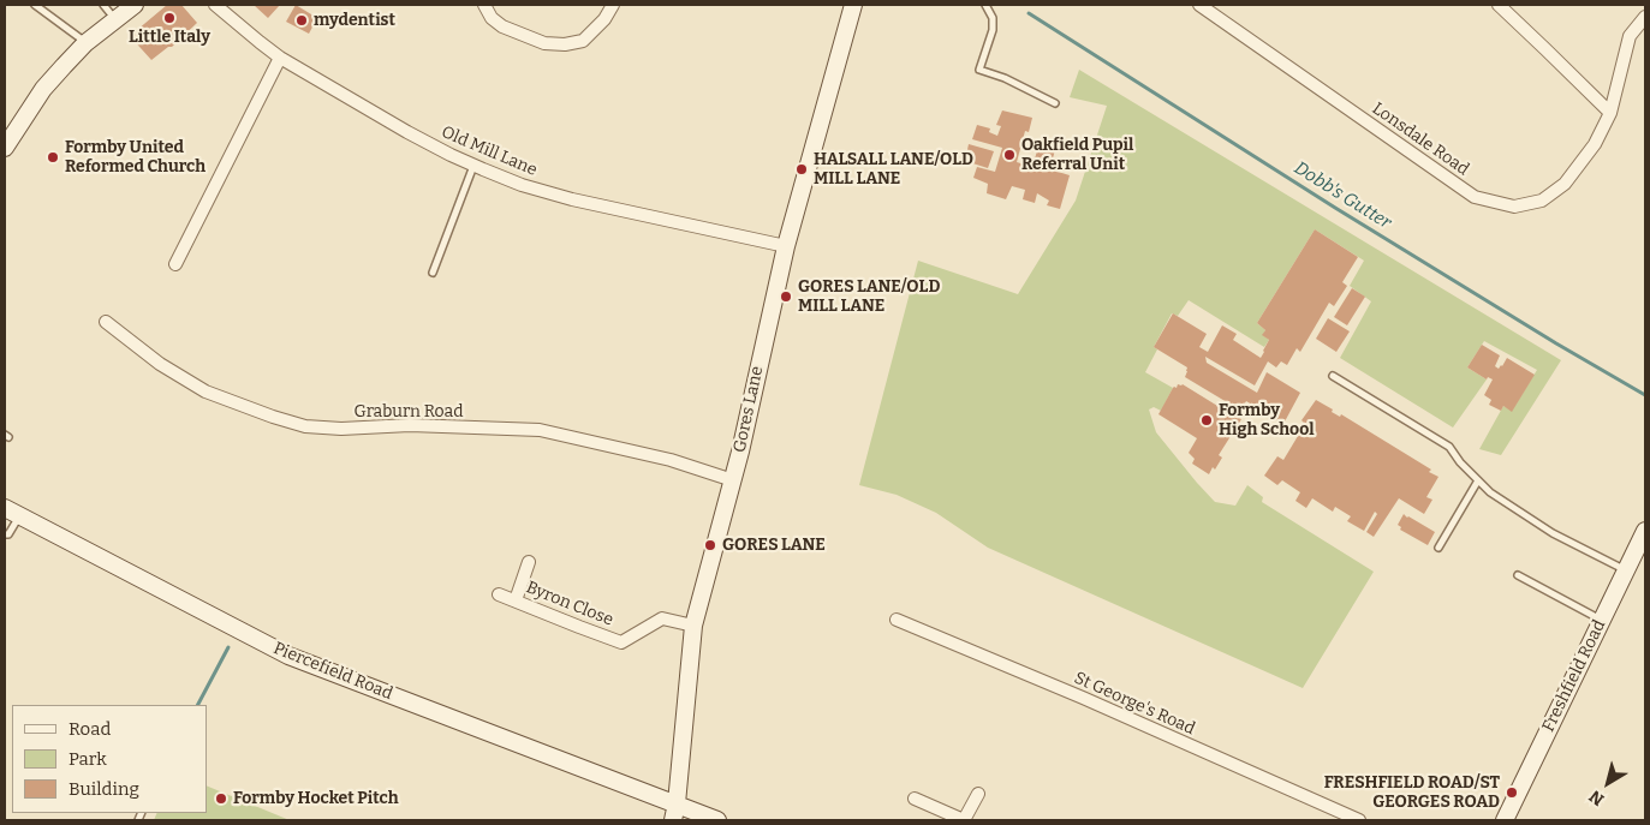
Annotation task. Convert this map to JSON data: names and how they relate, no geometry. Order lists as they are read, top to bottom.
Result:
{
  "streets": {
    "street": [
      "Lonsdale Road",
      "Old Mill Lane",
      "Gores Lane",
      "Graburn Road",
      "Byron Close",
      "Piercefield Road",
      "Freshfield Road",
      "St George's Road"
    ]
  },
  "crossings": [
    ["Old Mill Lane", "Gores Lane"],
    ["Gores Lane", "Graburn Road"],
    ["Gores Lane", "Byron Close"],
    ["Gores Lane", "Piercefield Road"]
  ],
  "water": ["Dobb's Gutter"],
  "places": [
    "Little Italy",
    "mydentist",
    "Oakfield Pupil Referral Unit",
    "Formby United Reformed Church",
    "HALSALL LANE/OLD MILL LANE",
    "GORES LANE/OLD MILL LANE",
    "Formby High School",
    "GORES LANE",
    "FRESHFIELD ROAD/ST GEORGES ROAD",
    "Formby Hocket Pitch"
  ],
  "legend": ["Road", "Park", "Building"],
  "north": "bottom left"
}
